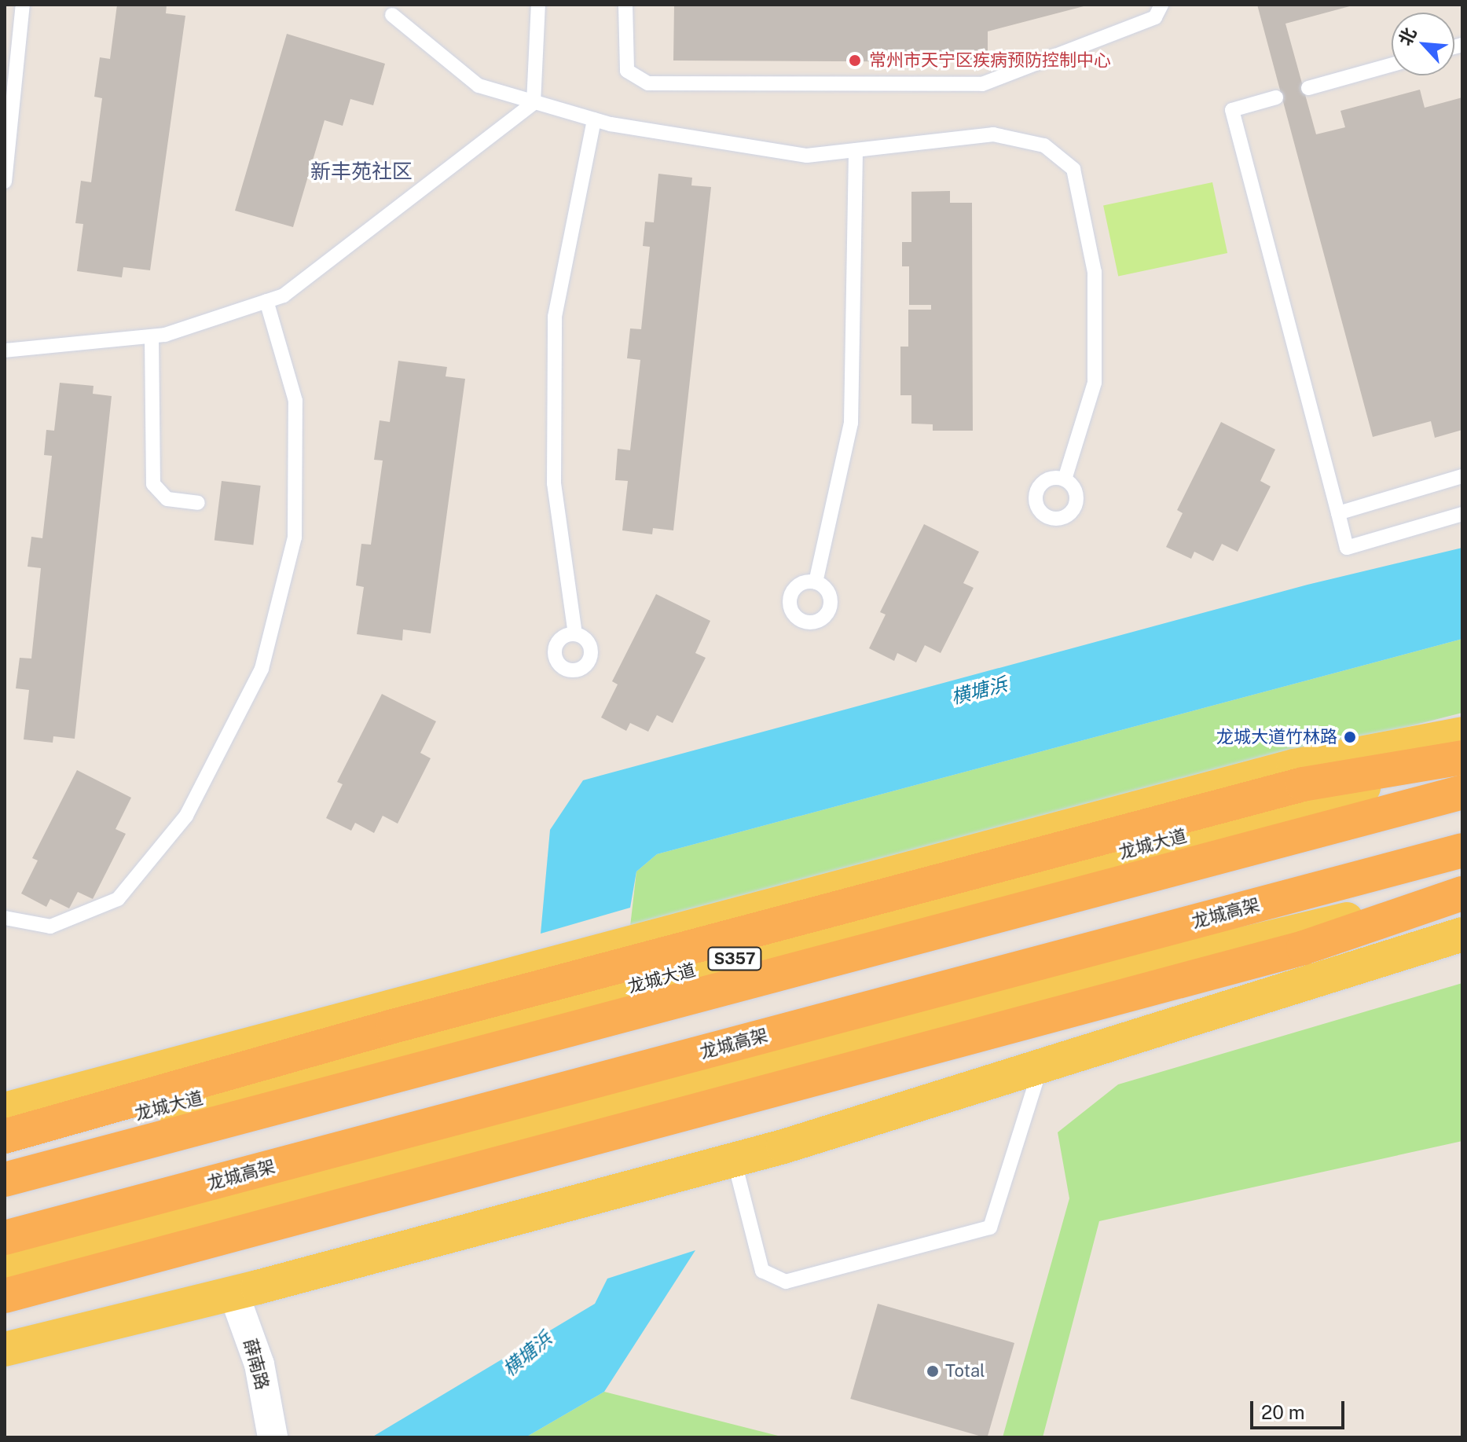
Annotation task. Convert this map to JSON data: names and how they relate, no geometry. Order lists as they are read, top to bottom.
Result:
{
  "streets": {
    "highway": ["龙城高架"],
    "main road": ["龙城大道", "S357"],
    "street": ["薛南路"]
  },
  "districts": ["新丰苑社区"],
  "water": ["横塘浜"],
  "places": ["常州市天宁区疾病预防控制中心", "龙城大道竹林路", "Total"],
  "scale_bar": "20 m",
  "north": "top left"
}
